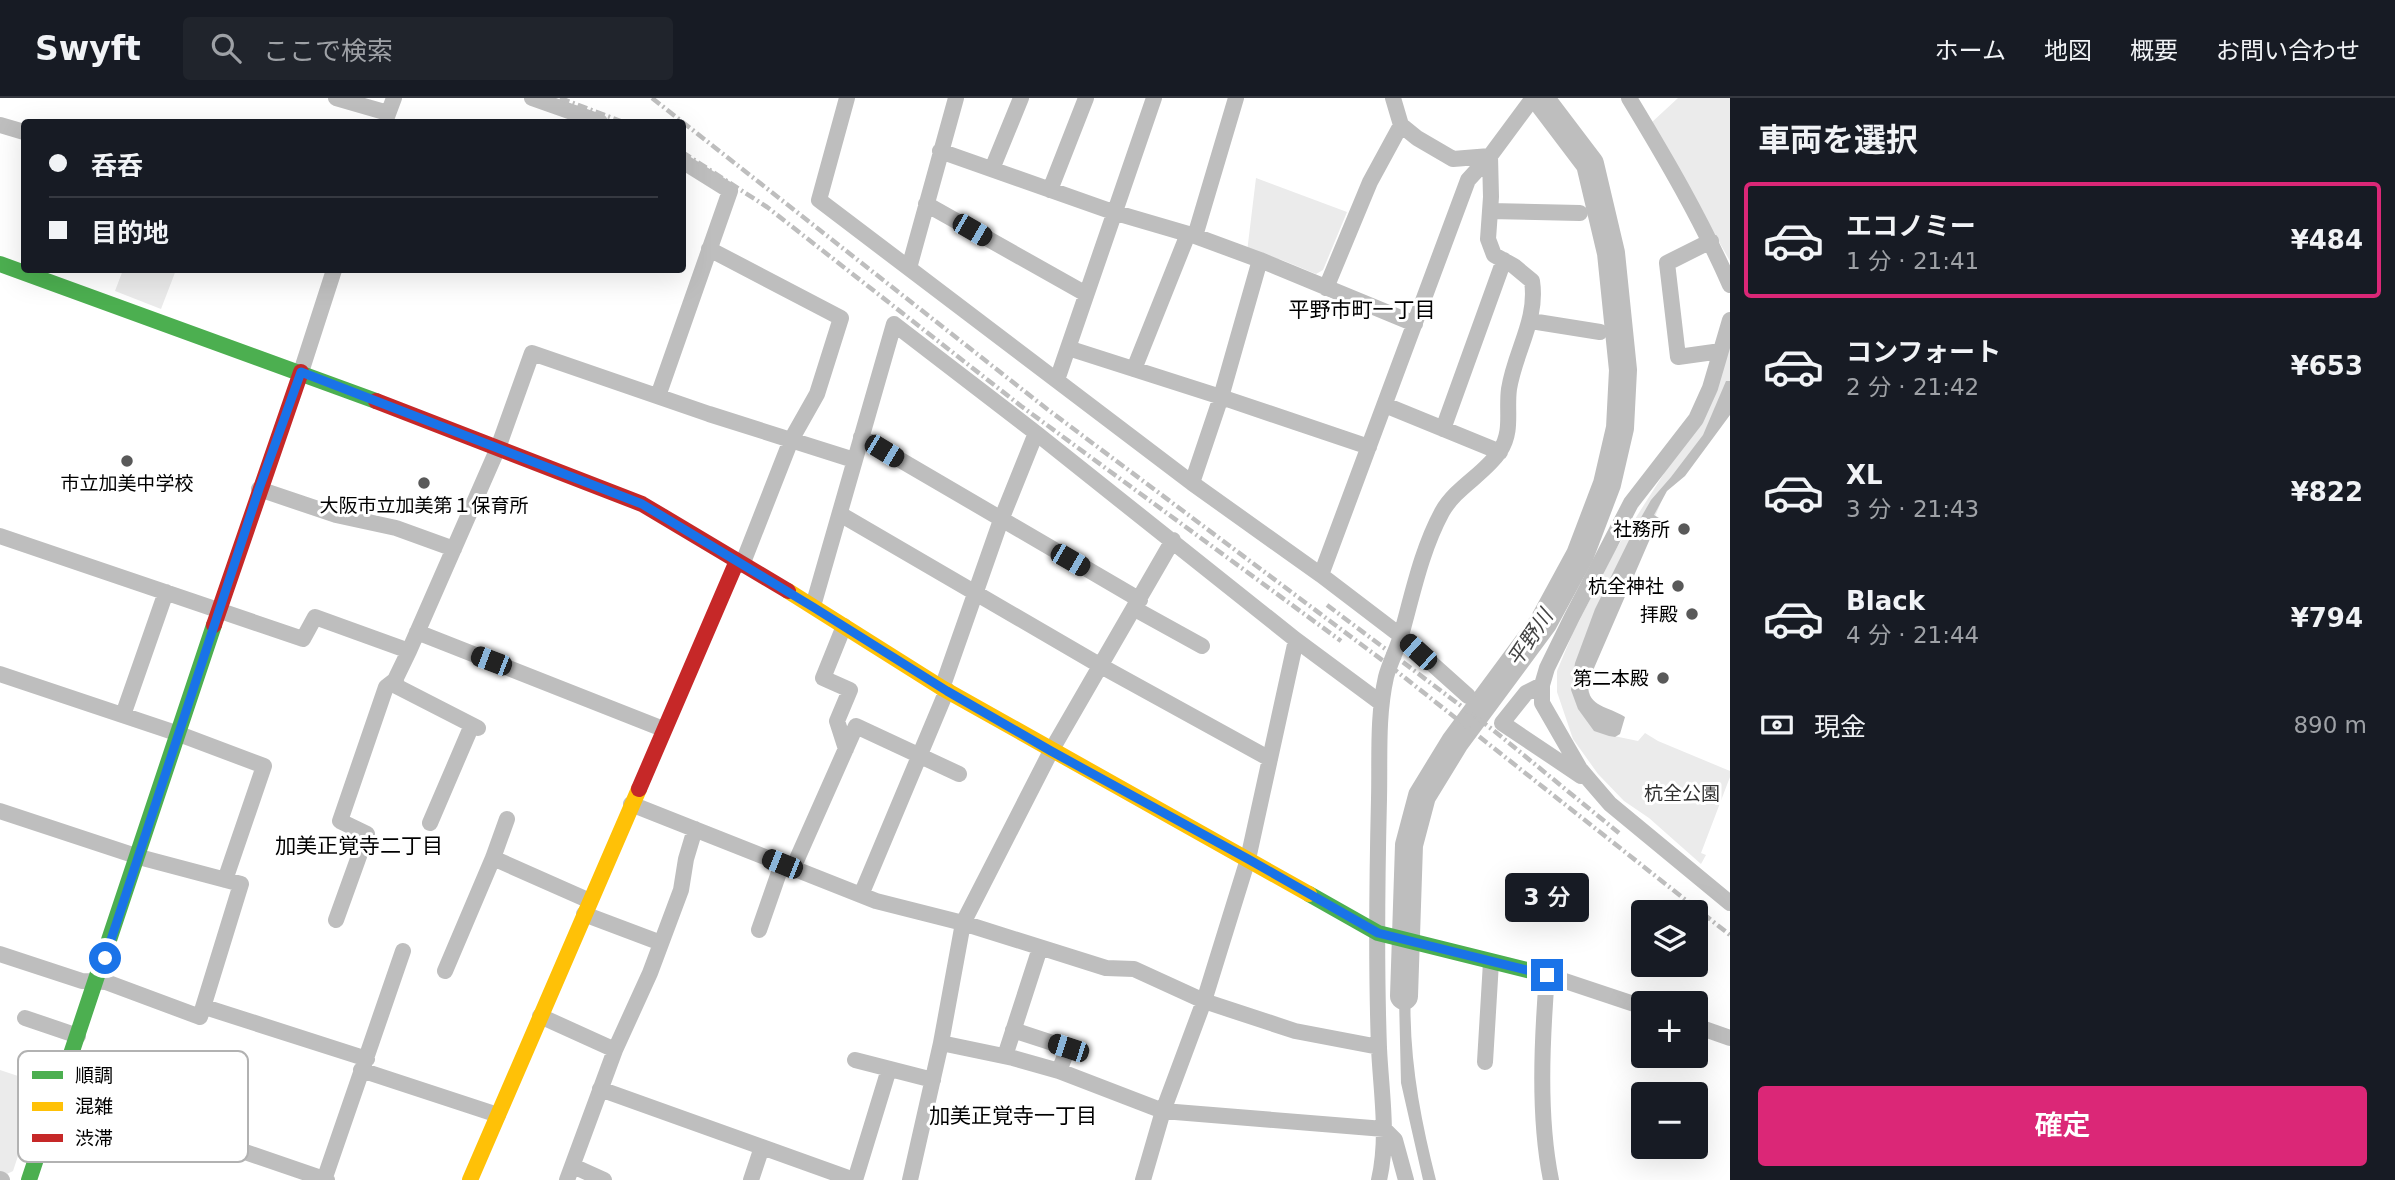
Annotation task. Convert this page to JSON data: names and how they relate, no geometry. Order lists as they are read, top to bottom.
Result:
{
  "districts": ["平野市町一丁目", "加美正覚寺二丁目", "加美正覚寺一丁目"],
  "water": ["平野川"],
  "parks": ["杭全公園"],
  "places": [
    "市立加美中学校",
    "大阪市立加美第１保育所",
    "社務所",
    "杭全神社",
    "拝殿",
    "第二本殿"
  ],
  "legend": ["順調", "混雑", "渋滞"],
  "page": {
    "header": "Swyft",
    "search": "ここで検索",
    "nav": [
      "ホーム",
      "地図",
      "概要",
      "お問い合わせ"
    ],
    "heading": "車両を選択",
    "banner": ["呑呑", "目的地"],
    "list": [
      {
        "name": "エコノミー",
        "note": "1 分 · 21:41",
        "value": "¥484"
      },
      {
        "name": "コンフォート",
        "note": "2 分 · 21:42",
        "value": "¥653"
      },
      {
        "name": "XL",
        "note": "3 分 · 21:43",
        "value": "¥822"
      },
      {
        "name": "Black",
        "note": "4 分 · 21:44",
        "value": "¥794"
      }
    ],
    "pay": ["現金", "890 m"],
    "bubble": "3 分",
    "map_buttons": ["+", "−"],
    "buttons": "確定"
  }
}
